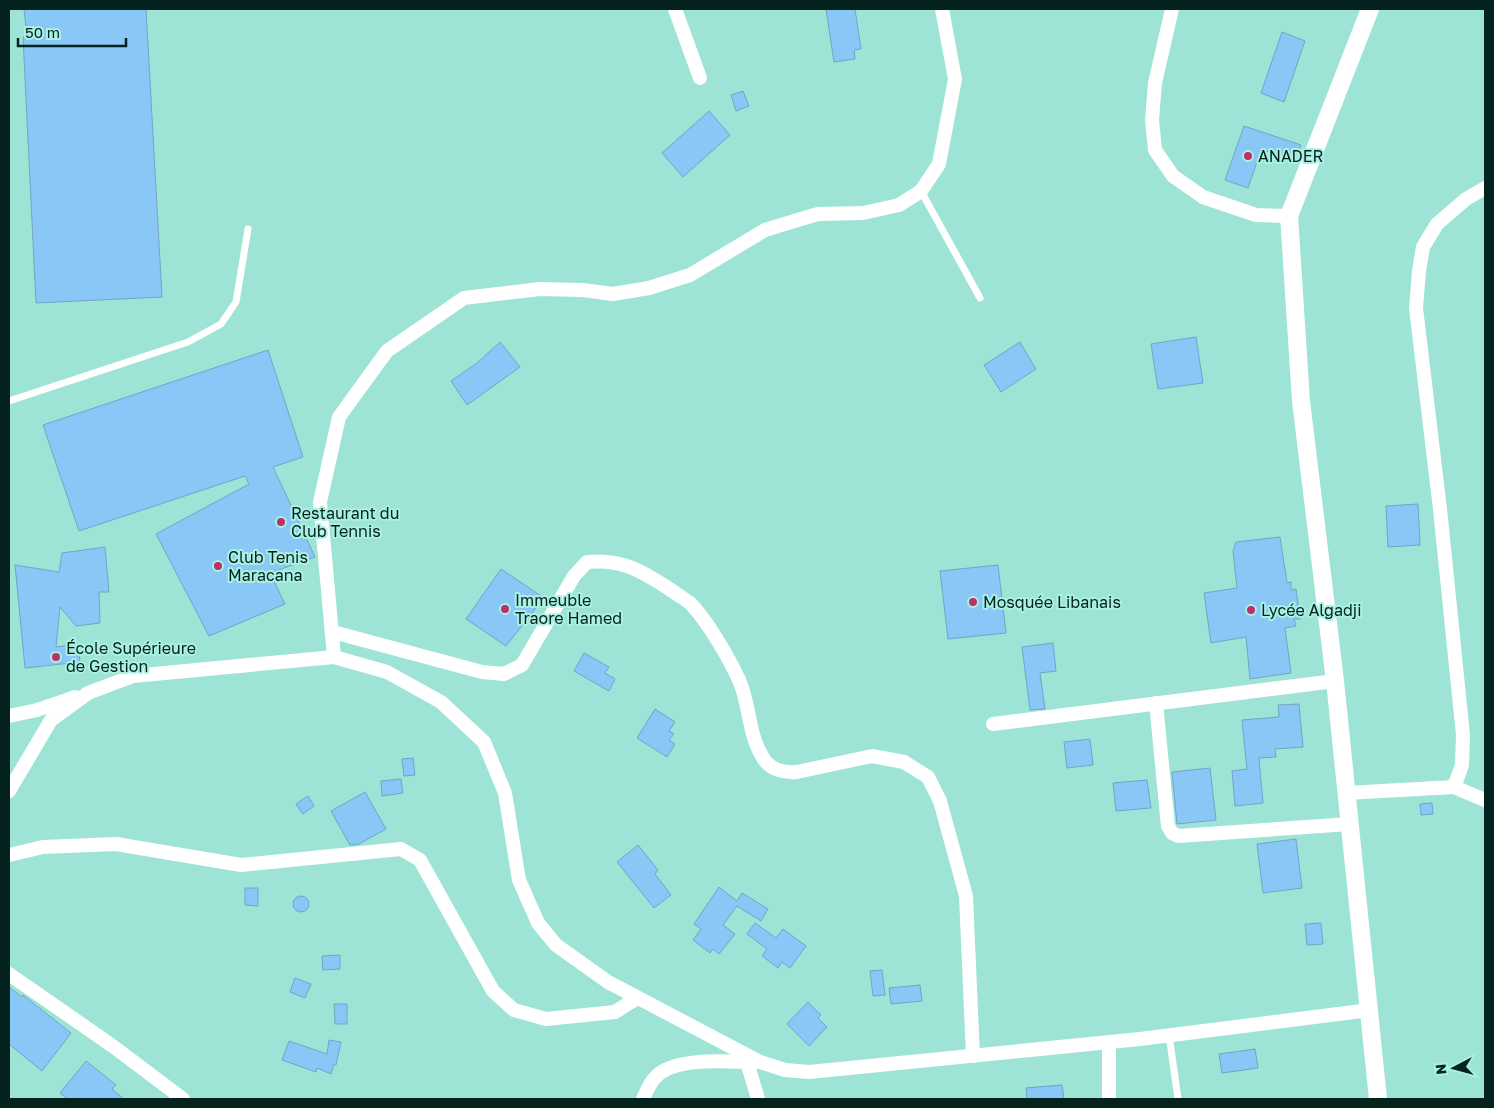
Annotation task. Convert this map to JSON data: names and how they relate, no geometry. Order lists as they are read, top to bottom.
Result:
{
  "places": [
    "ANADER",
    "Restaurant du Club Tennis",
    "Club Tenis Maracana",
    "Mosquée Libanais",
    "Immeuble Traore Hamed",
    "Lycée Algadji",
    "École Supérieure de Gestion"
  ],
  "scale_bar": "50 m",
  "north": "left"
}
